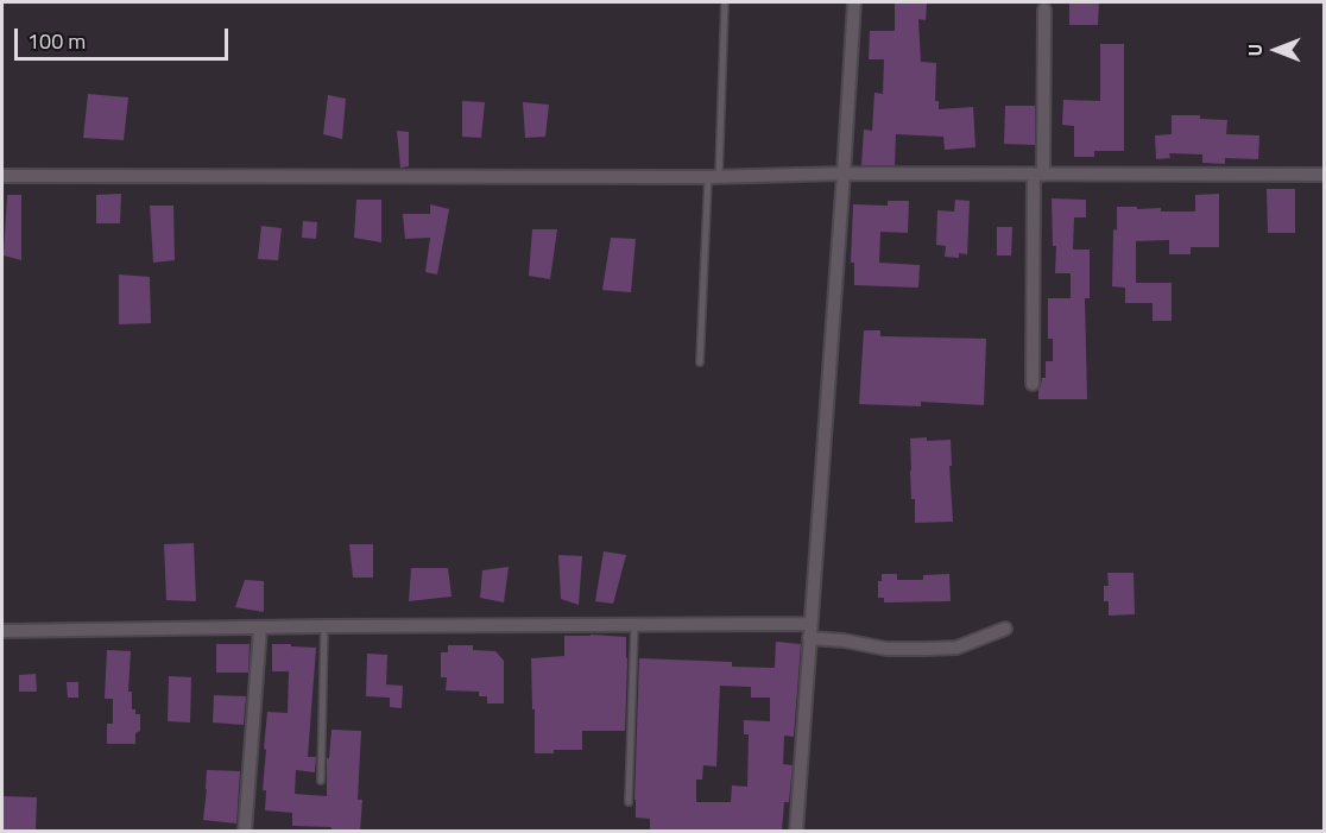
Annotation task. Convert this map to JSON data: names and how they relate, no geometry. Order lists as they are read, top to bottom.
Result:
{
  "scale_bar": "100 m",
  "north": "left"
}
